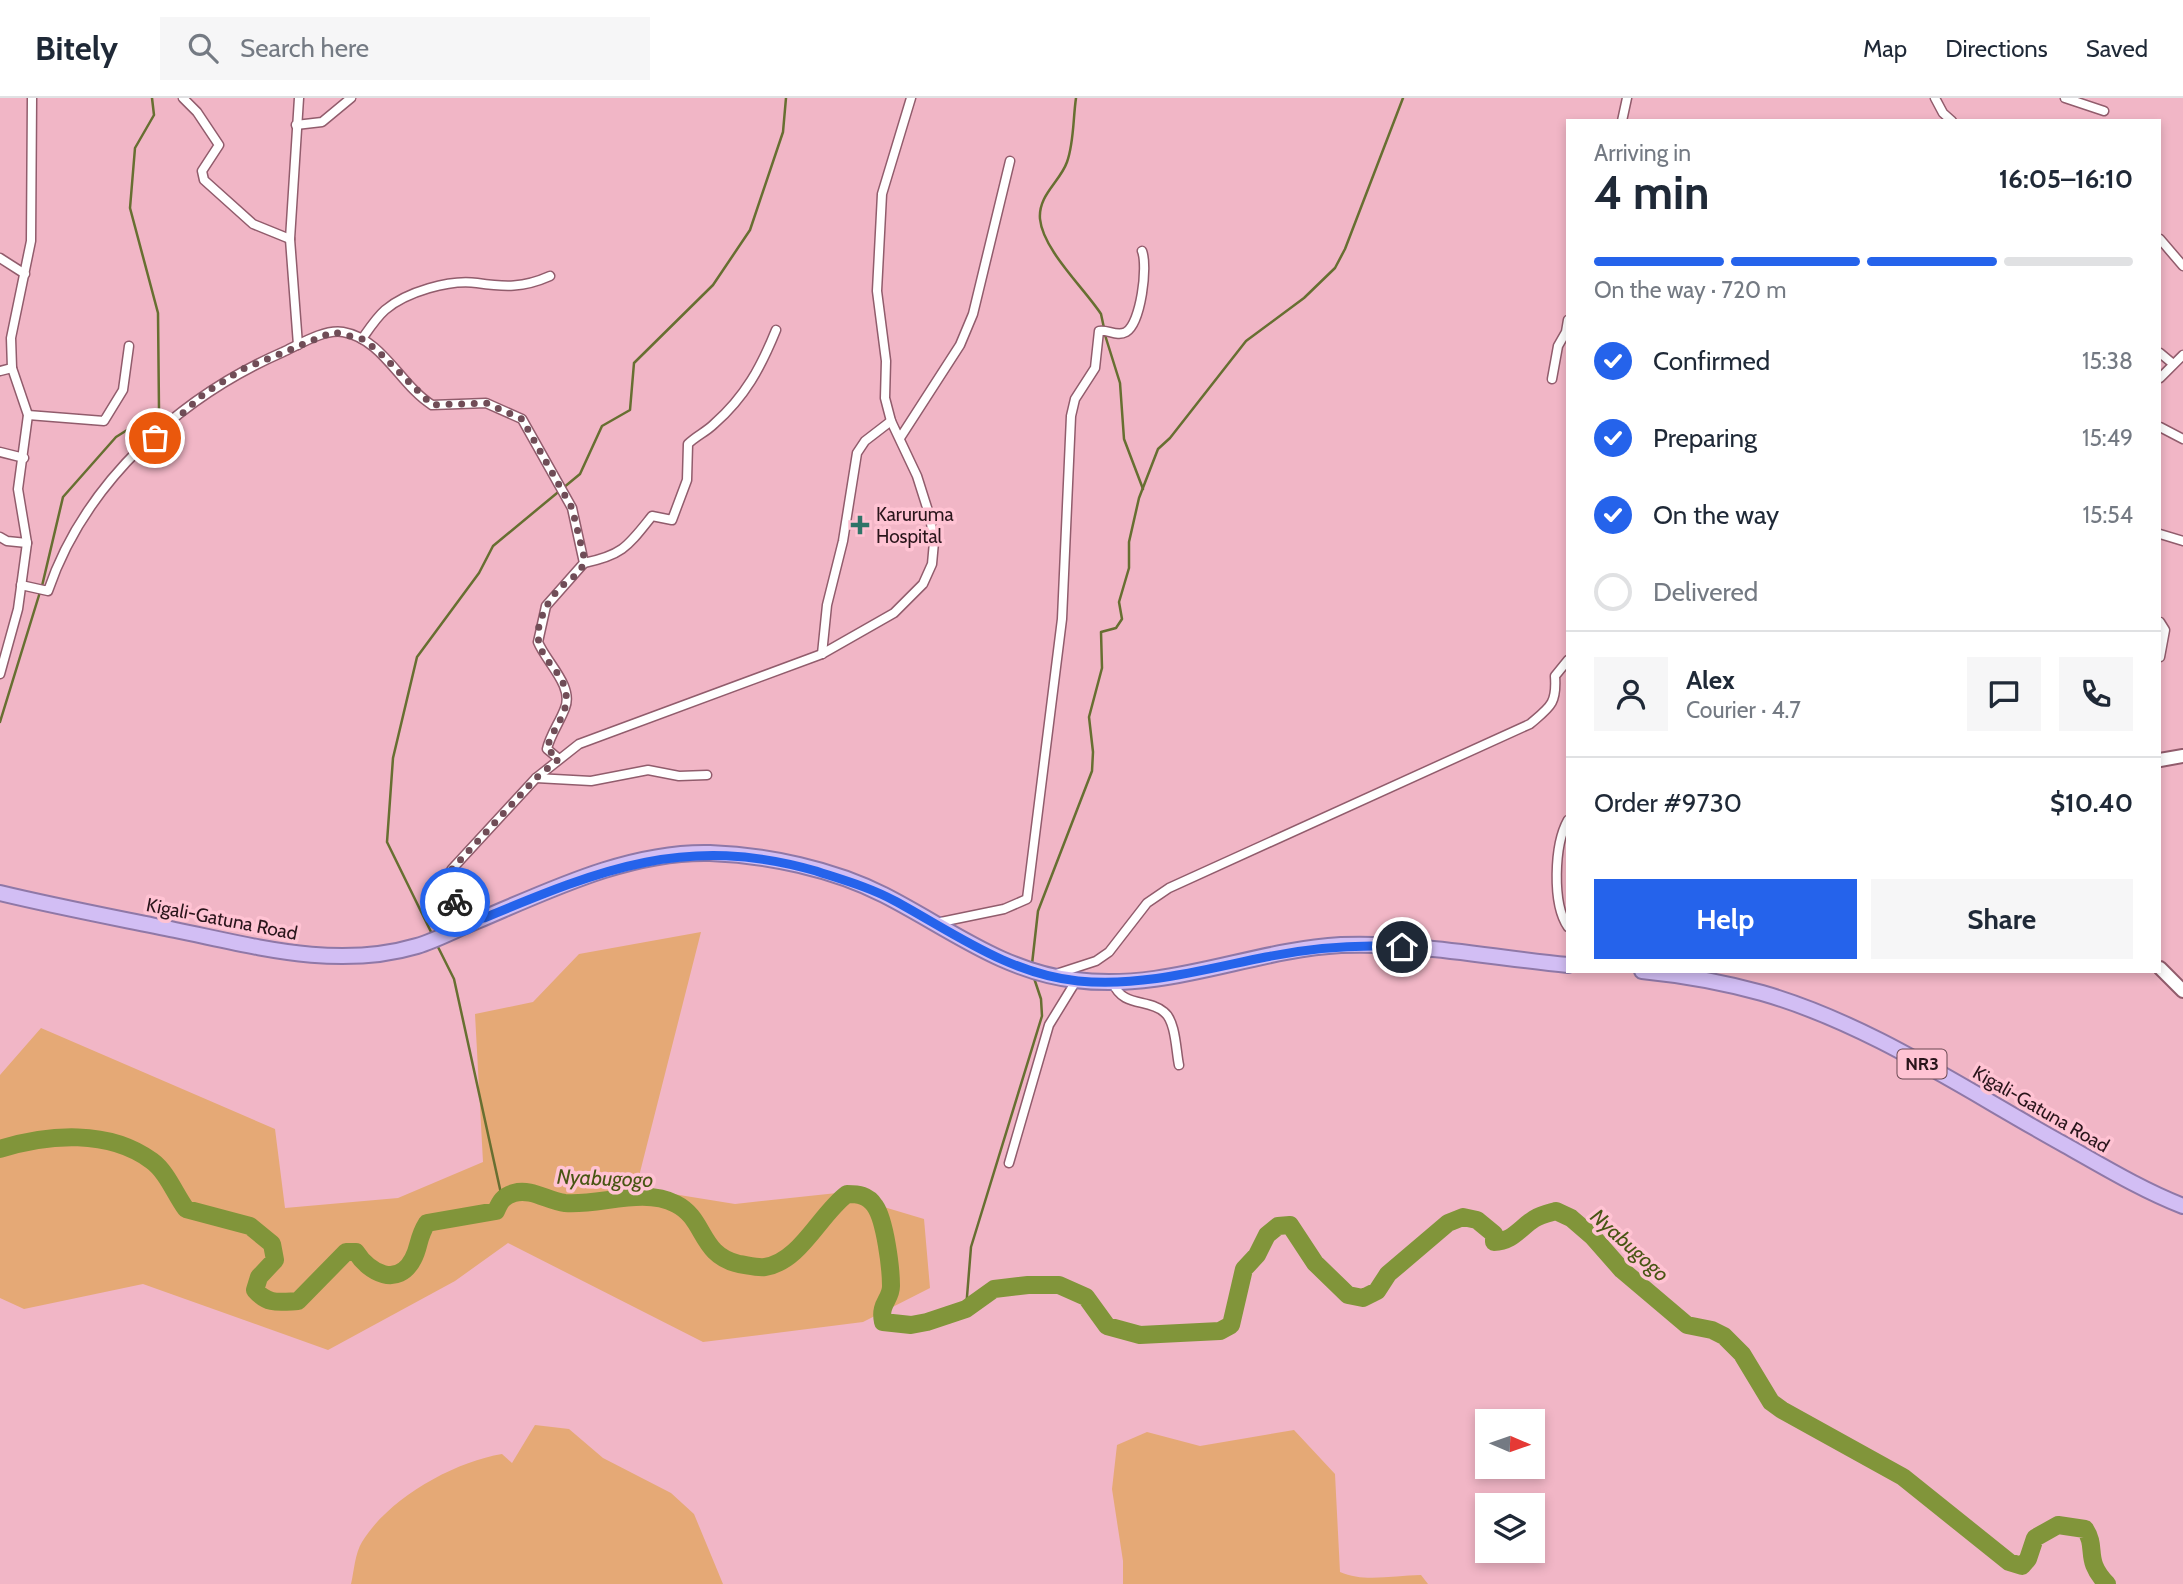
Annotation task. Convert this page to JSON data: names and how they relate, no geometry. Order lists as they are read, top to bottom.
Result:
{
  "streets": {
    "highway": ["Kigali-Gatuna Road", "NR3"]
  },
  "water": ["Nyabugogo"],
  "places": {
    "health": ["Karuruma Hospital"]
  },
  "north": "right",
  "page": {
    "header": "Bitely",
    "search": "Search here",
    "nav": ["Map", "Directions", "Saved"],
    "heading": ["4 min", "Arriving in", "16:05–16:10"],
    "panel": [
      "Alex",
      "Courier · 4.7",
      "Order #9730",
      "$10.40"
    ],
    "bar": "On the way · 720 m",
    "list": [
      ["Confirmed", "15:38"],
      ["Preparing", "15:49"],
      ["On the way", "15:54"],
      "Delivered"
    ],
    "buttons": ["Help", "Share"]
  }
}
